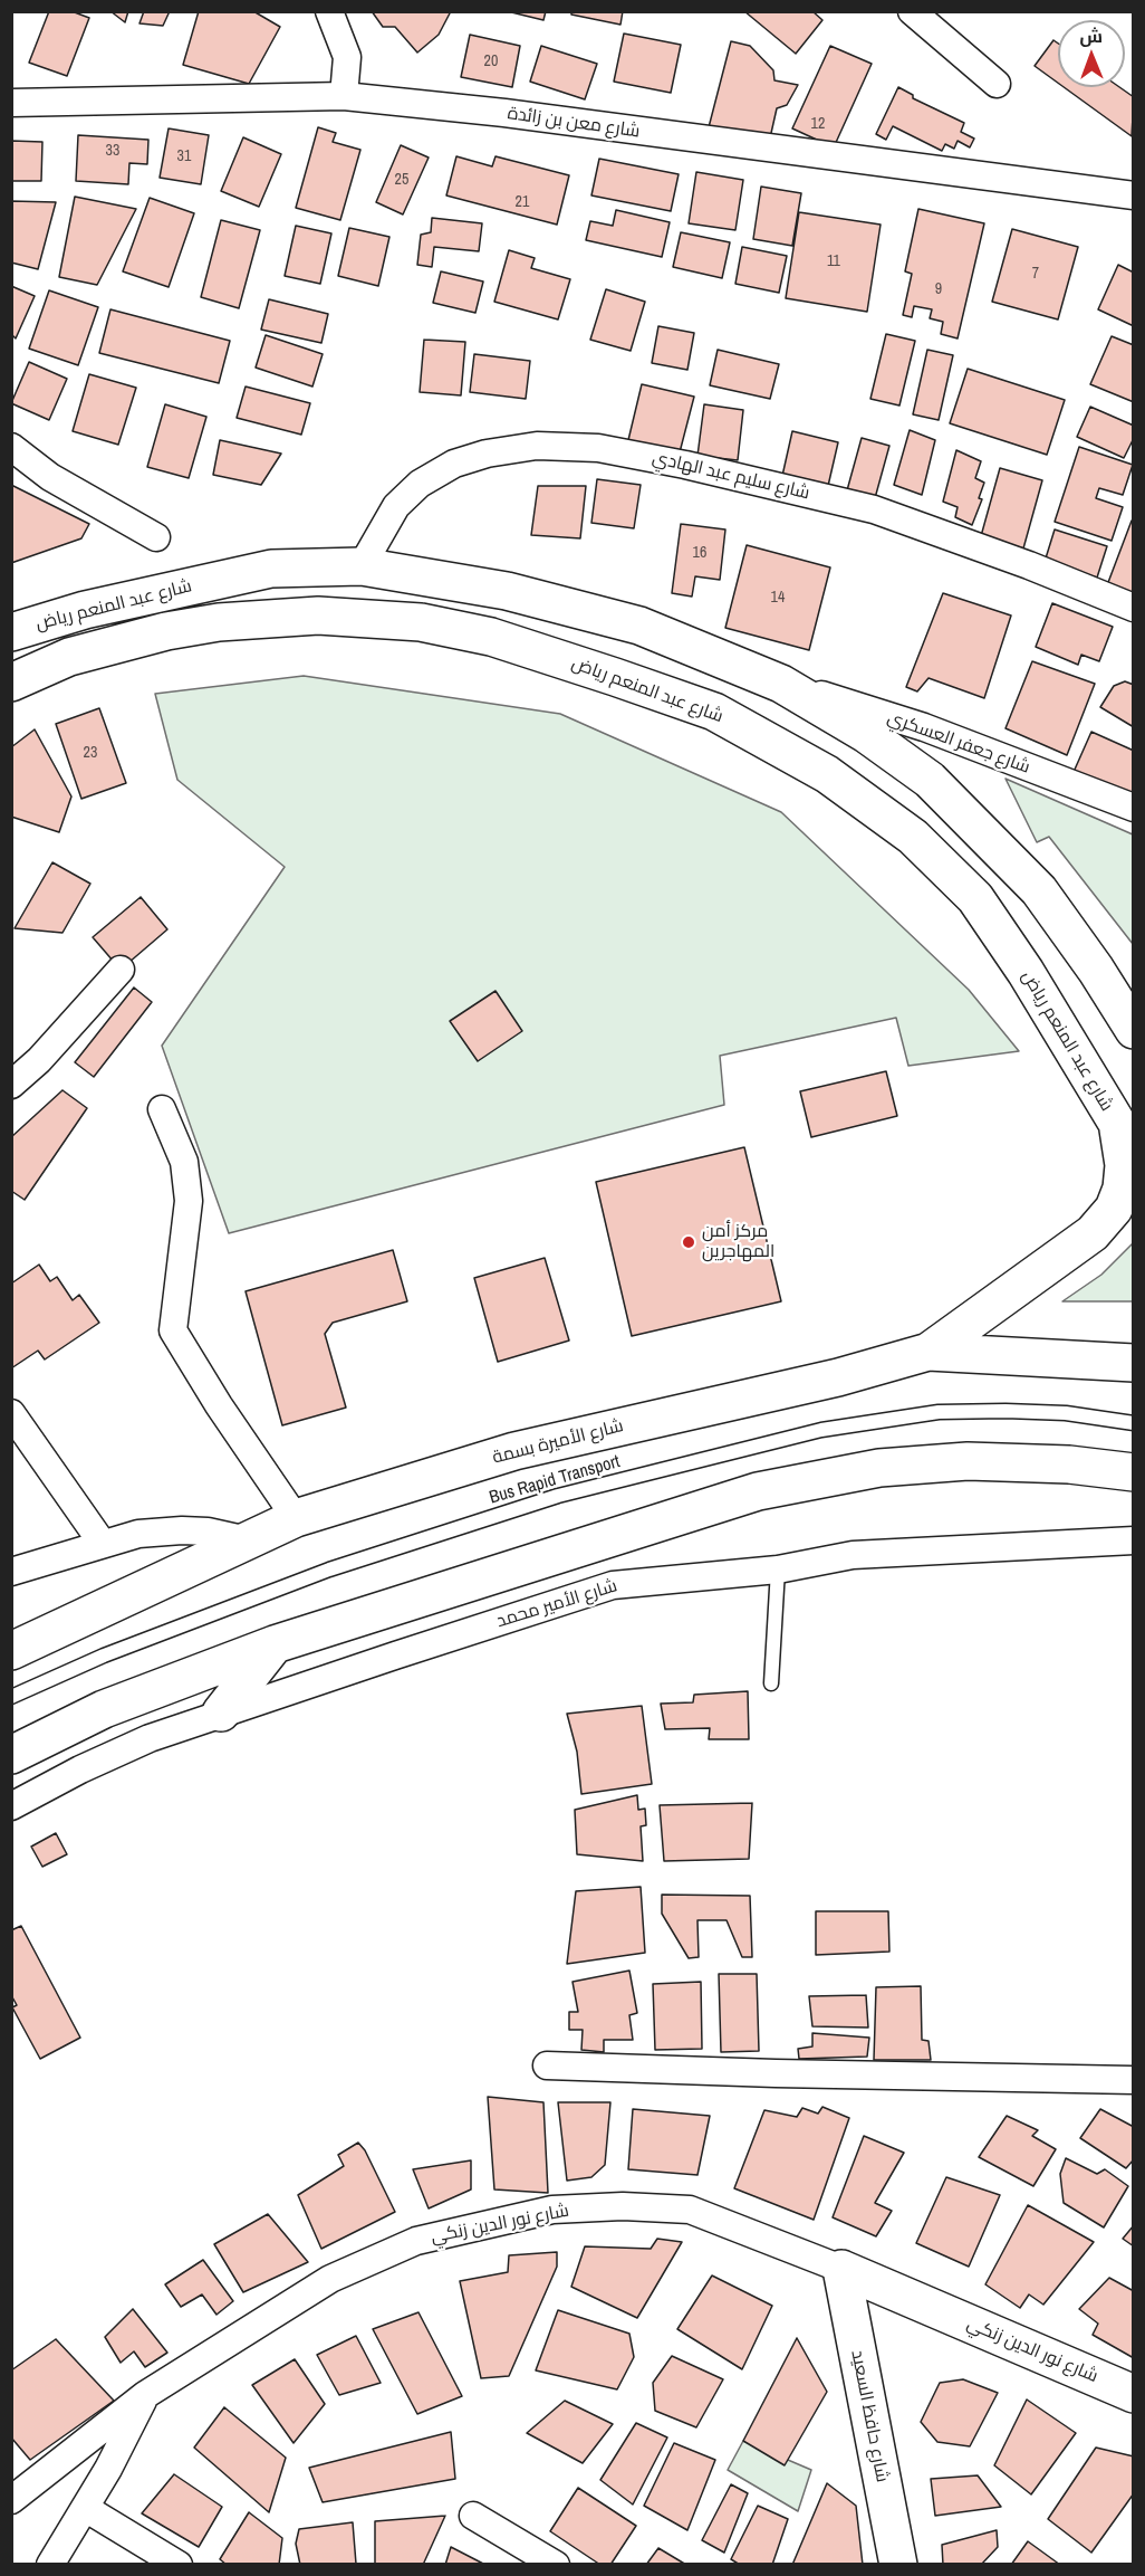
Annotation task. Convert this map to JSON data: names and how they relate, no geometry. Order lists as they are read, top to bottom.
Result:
{
  "streets": {
    "main road": [
      "شارع عبد المنعم رياض",
      "شارع الأميرة بسمة",
      "شارع نور الدين زنكي",
      "شارع حافظ السعيد"
    ],
    "street": [
      "شارع معن بن زائدة",
      "شارع سليم عبد الهادي",
      "شارع جعفر العسكري",
      "شارع الأمير محمد"
    ],
    "lane": ["Bus Rapid Transport"]
  },
  "crossings": [
    ["شارع سليم عبد الهادي", "شارع عبد المنعم رياض"],
    ["شارع عبد المنعم رياض", "شارع جعفر العسكري"],
    ["شارع نور الدين زنكي", "شارع حافظ السعيد"]
  ],
  "places": ["مركز أمن المهاجرين"],
  "house_numbers": [
    "20",
    "12",
    "33",
    "31",
    "25",
    "21",
    "11",
    "7",
    "9",
    "16",
    "14",
    "23"
  ],
  "north": "top"
}
